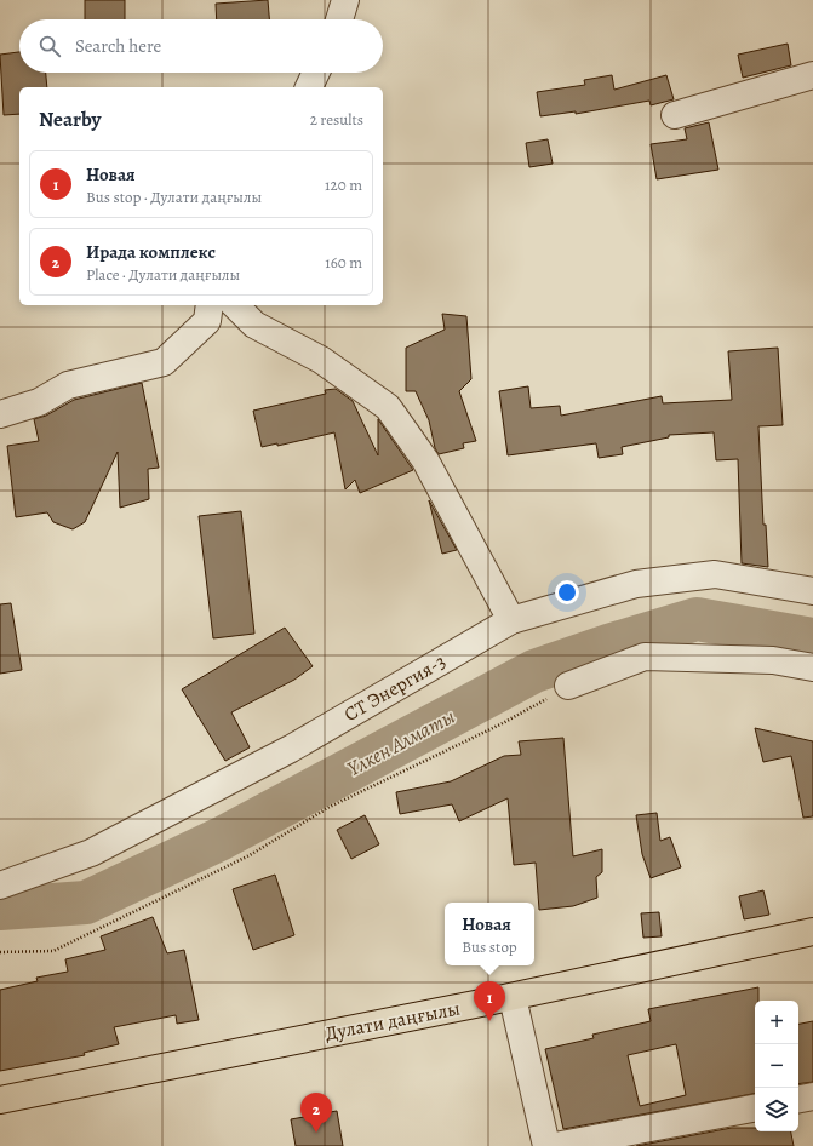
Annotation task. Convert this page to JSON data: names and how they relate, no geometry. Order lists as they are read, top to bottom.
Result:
{
  "streets": {
    "main road": ["Дулати даңғылы"],
    "street": ["СТ Энергия-3"]
  },
  "water": ["Үлкен Алматы"],
  "page": {
    "search": "Search here",
    "heading": ["Nearby", "2 results"],
    "list": [
      {
        "mark": "1",
        "name": "Новая",
        "note": "Bus stop · Дулати даңғылы",
        "value": "120 m"
      },
      {
        "mark": "2",
        "name": "Ирада комплекс",
        "note": "Place · Дулати даңғылы",
        "value": "160 m"
      }
    ],
    "popup": ["Новая", "Bus stop"],
    "pins": ["1", "2"],
    "map_buttons": ["+", "−"]
  }
}
